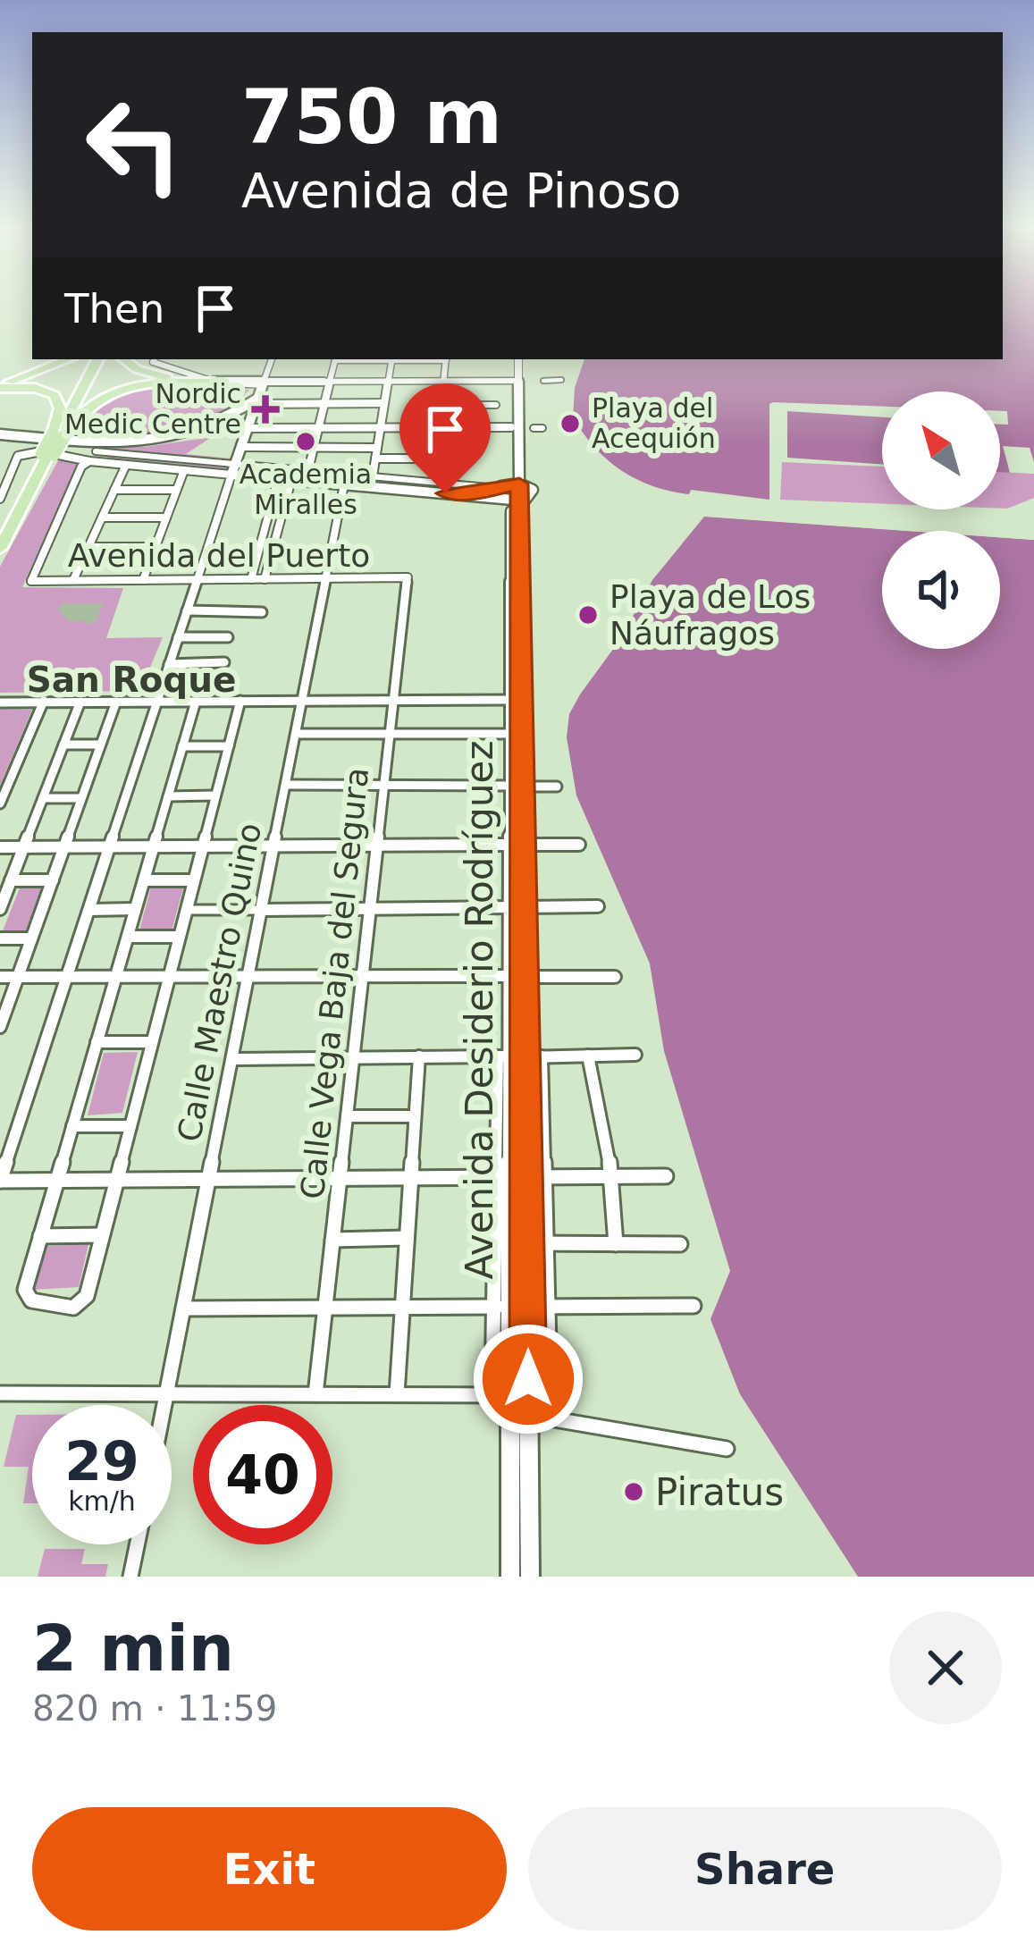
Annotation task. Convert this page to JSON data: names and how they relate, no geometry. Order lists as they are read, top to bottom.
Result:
{
  "streets": {
    "street": [
      "Avenida del Puerto",
      "Calle Maestro Quino",
      "Calle Vega Baja del Segura",
      "Avenida Desiderio Rodríguez"
    ]
  },
  "crossings": [
    ["Avenida del Puerto", "Calle Maestro Quino"],
    ["Avenida del Puerto", "Calle Vega Baja del Segura"]
  ],
  "districts": ["San Roque"],
  "places": {
    "health": ["Nordic Medic Centre"],
    "other": [
      "Playa del Acequión",
      "Academia Miralles",
      "Playa de Los Náufragos",
      "Piratus"
    ]
  },
  "north": "top left",
  "page": {
    "turn": ["750 m", "Avenida de Pinoso"],
    "then": "Then",
    "speed": "29 km/h",
    "limit": "40",
    "heading": ["2 min", "820 m · 11:59"],
    "buttons": ["Exit", "Share"]
  }
}
